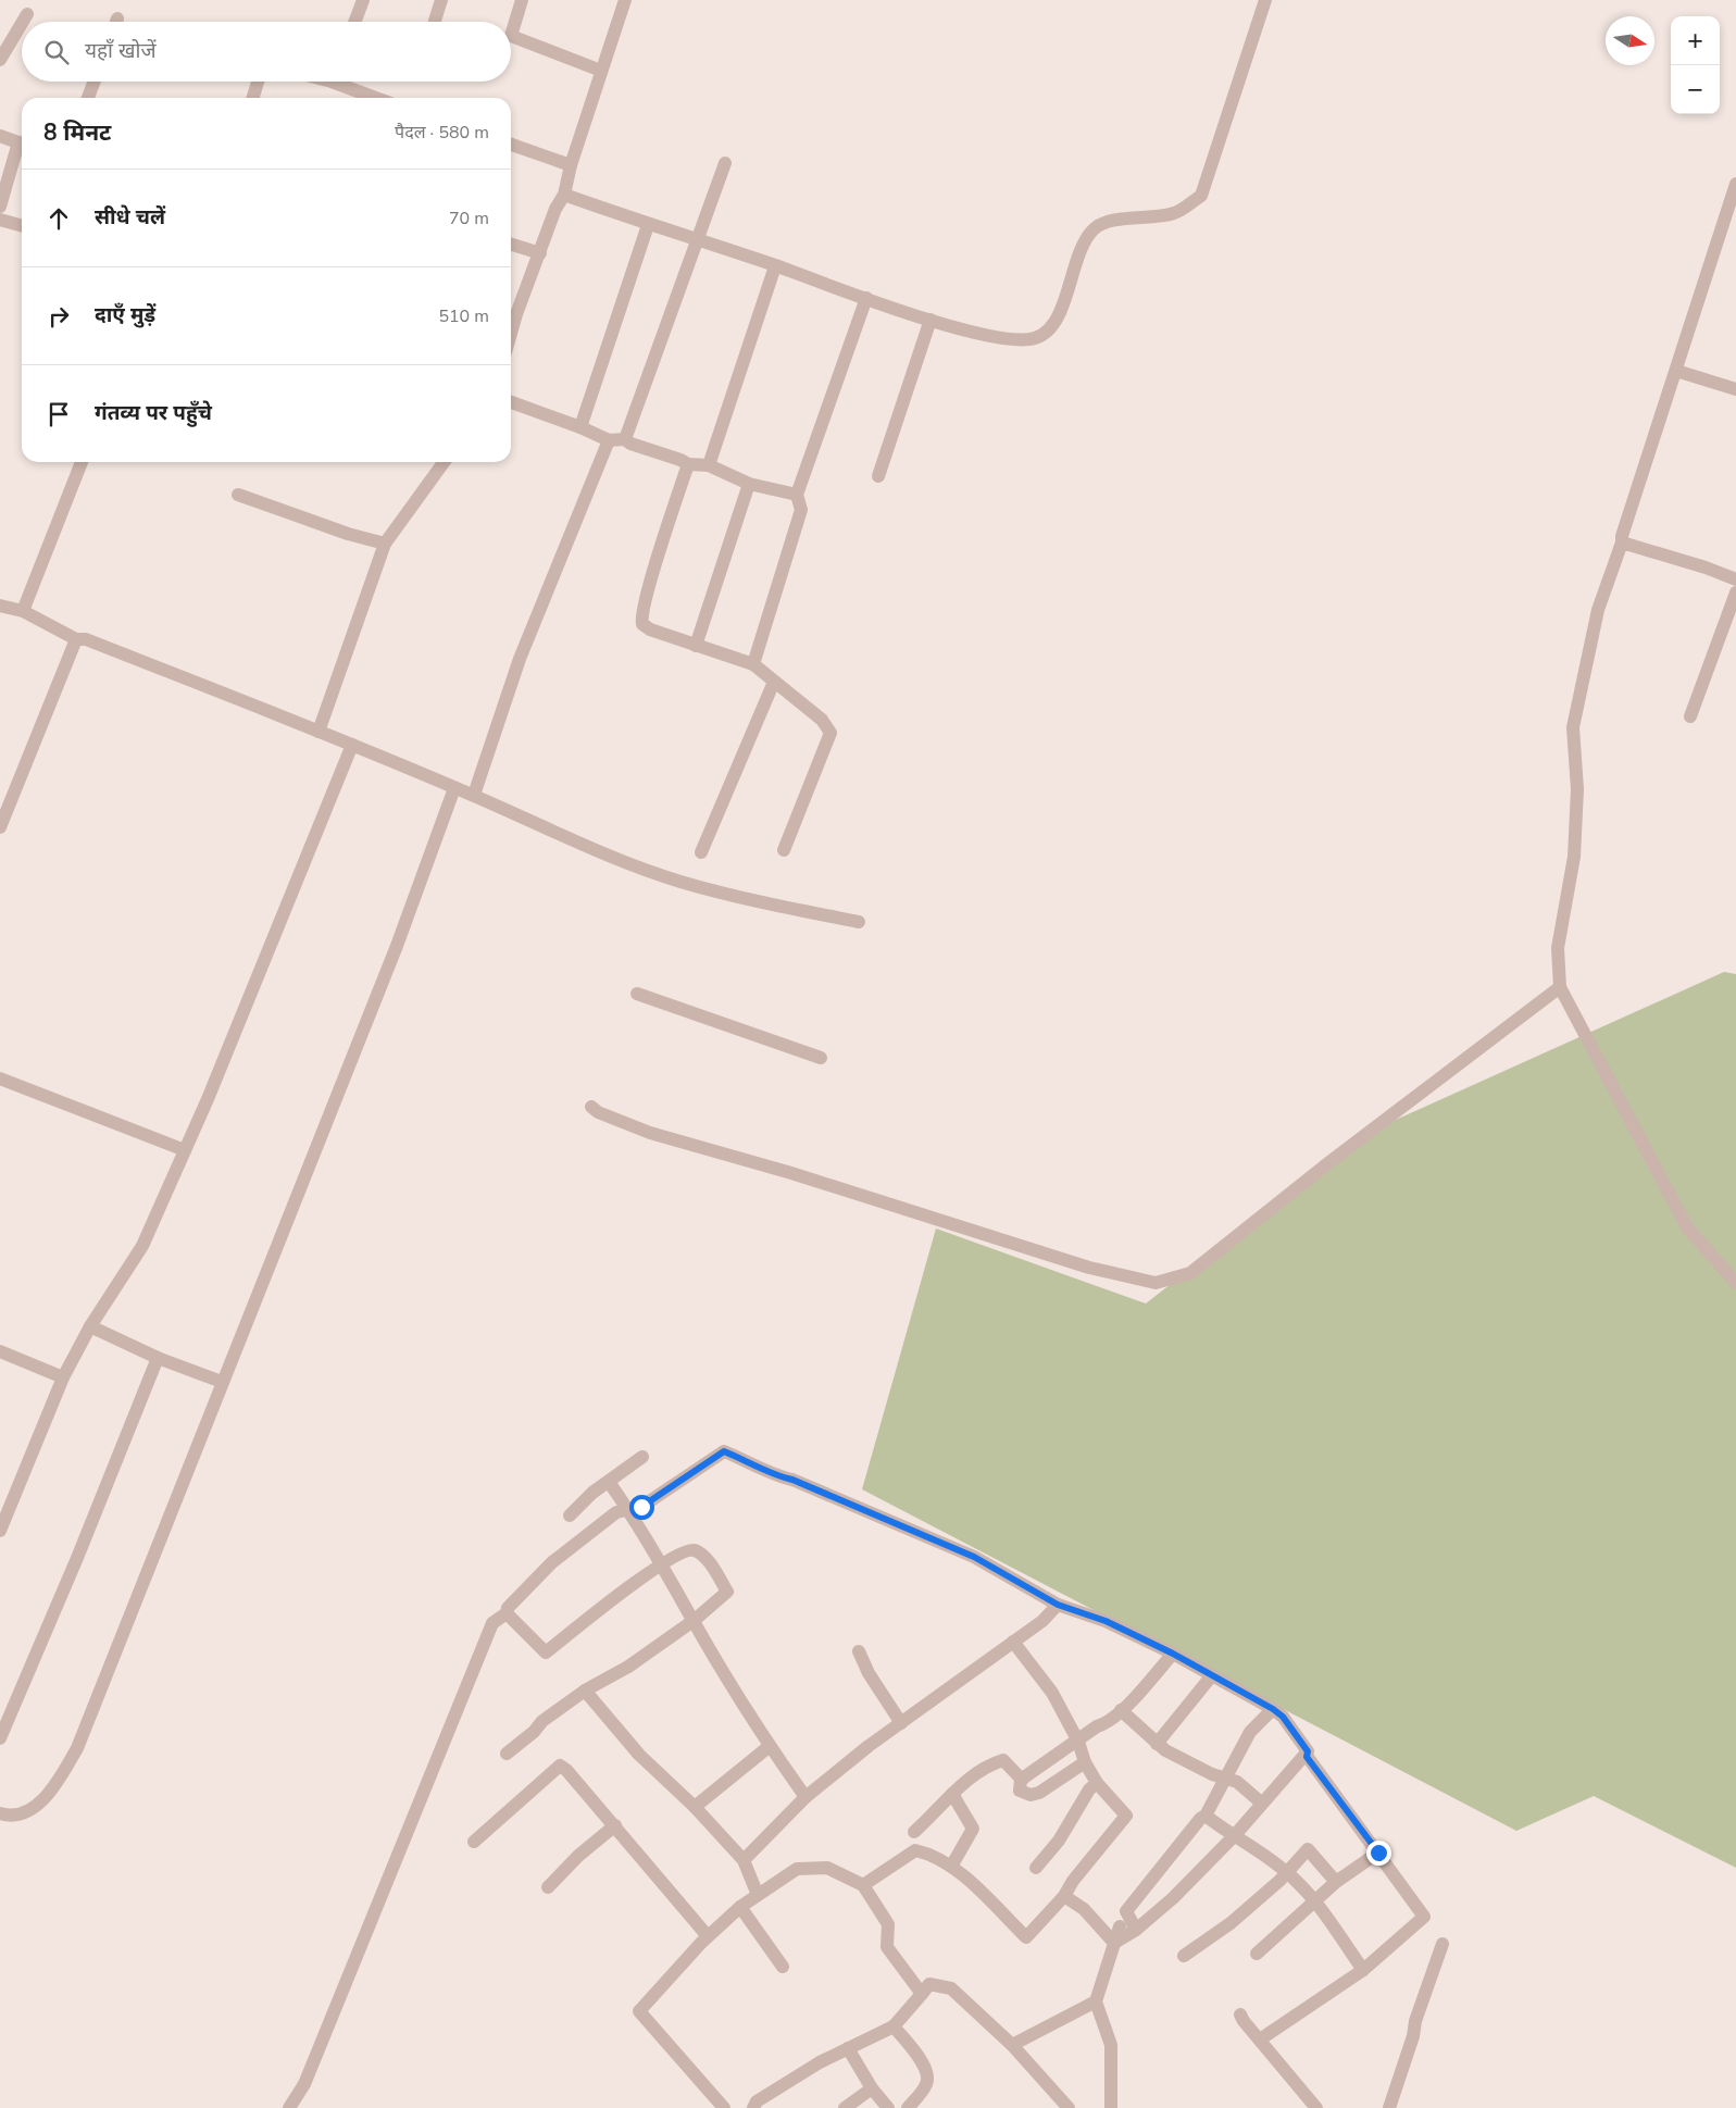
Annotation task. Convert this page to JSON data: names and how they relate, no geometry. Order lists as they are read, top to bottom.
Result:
{
  "north": "right",
  "page": {
    "map_buttons": ["+", "−"],
    "search": "यहाँ खोजें",
    "heading": ["8 मिनट", "पैदल · 580 m"],
    "list": [
      ["सीधे चलें", "70 m"],
      ["दाएँ मुड़ें", "510 m"],
      "गंतव्य पर पहुँचे"
    ]
  }
}
